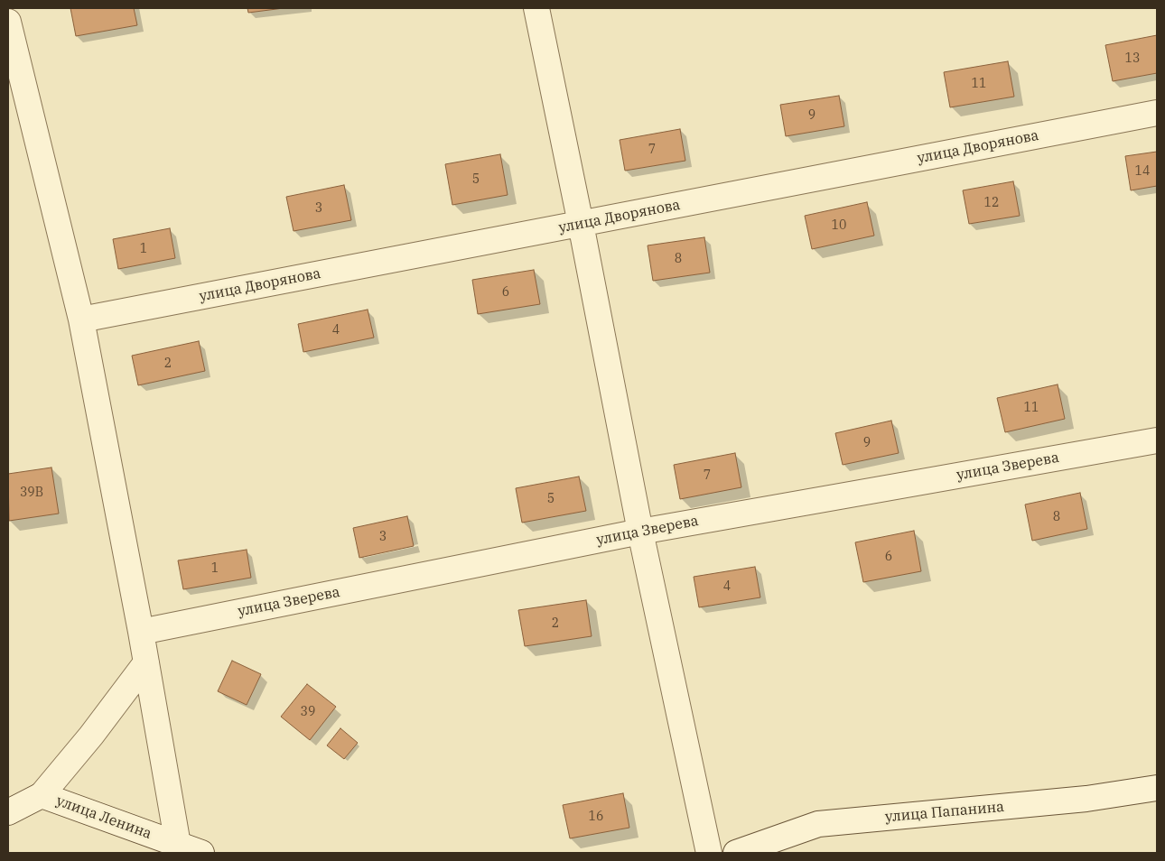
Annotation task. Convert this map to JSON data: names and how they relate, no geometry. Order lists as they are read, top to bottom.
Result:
{
  "streets": {
    "street": [
      "улица Дворянова",
      "улица Зверева",
      "улица Папанина",
      "улица Ленина"
    ]
  },
  "house_numbers": [
    "13",
    "11",
    "9",
    "7",
    "14",
    "5",
    "12",
    "3",
    "10",
    "1",
    "8",
    "6",
    "4",
    "2",
    "11",
    "9",
    "7",
    "39В",
    "5",
    "8",
    "3",
    "6",
    "1",
    "4",
    "2",
    "39",
    "16"
  ]
}
